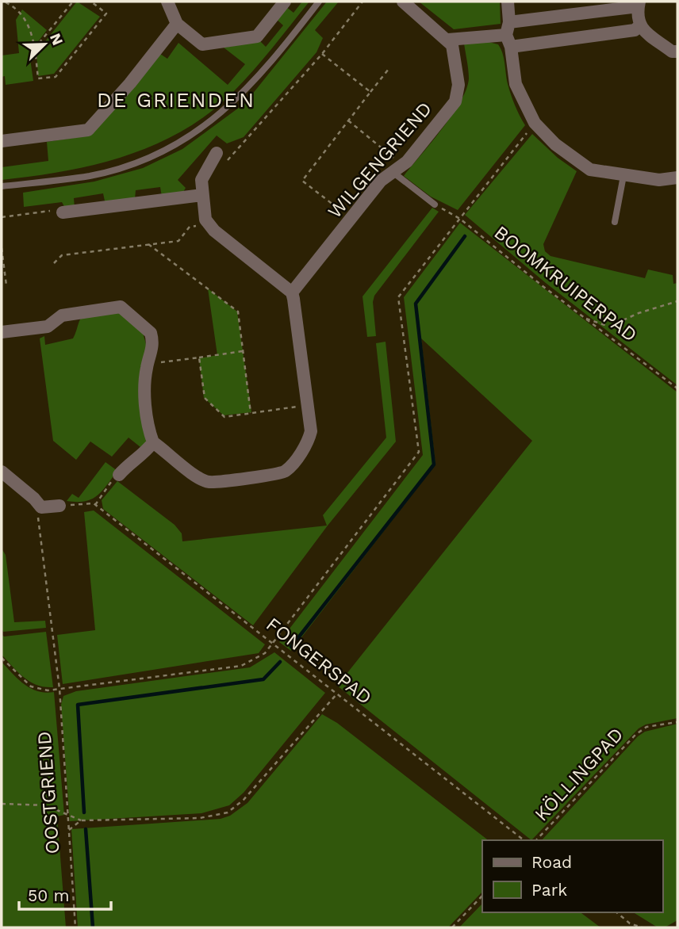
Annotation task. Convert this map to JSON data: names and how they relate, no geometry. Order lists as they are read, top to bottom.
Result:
{
  "streets": {
    "street": ["WILGENGRIEND"],
    "path": [
      "BOOMKRUIPERPAD",
      "FONGERSPAD",
      "KÖLLINGPAD",
      "OOSTGRIEND"
    ]
  },
  "districts": ["DE GRIENDEN"],
  "legend": ["Road", "Park"],
  "scale_bar": "50 m",
  "north": "top right"
}
